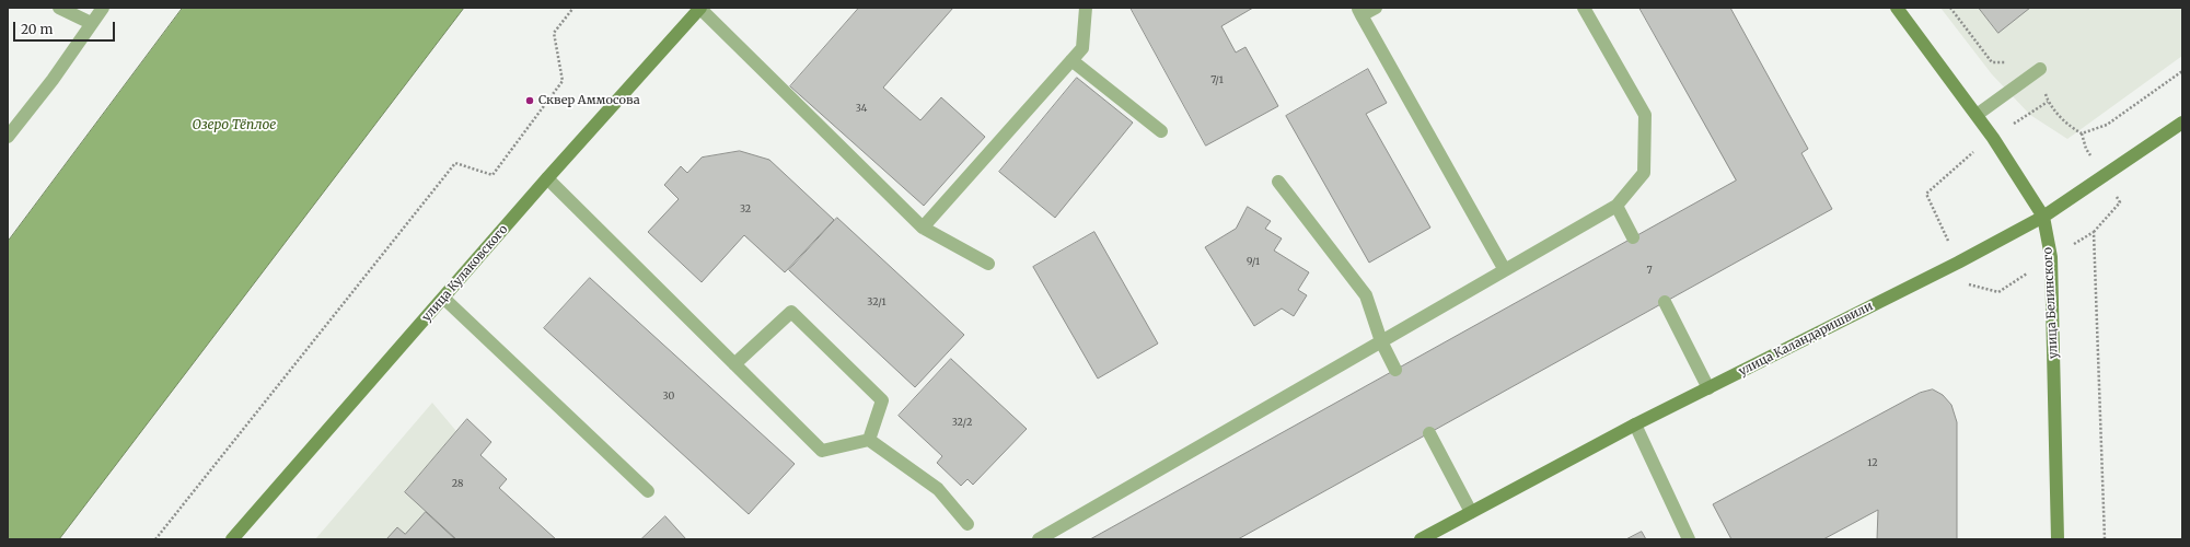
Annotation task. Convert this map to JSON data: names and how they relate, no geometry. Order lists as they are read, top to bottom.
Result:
{
  "streets": {
    "street": ["улица Кулаковского", "улица Белинского", "улица Каландаришвили"]
  },
  "crossings": [
    ["улица Белинского", "улица Каландаришвили"]
  ],
  "water": ["Озеро Тёплое"],
  "places": ["Сквер Аммосова"],
  "house_numbers": [
    "7/1",
    "34",
    "32",
    "9/1",
    "7",
    "32/1",
    "30",
    "32/2",
    "12",
    "28"
  ],
  "scale_bar": "20 m"
}
